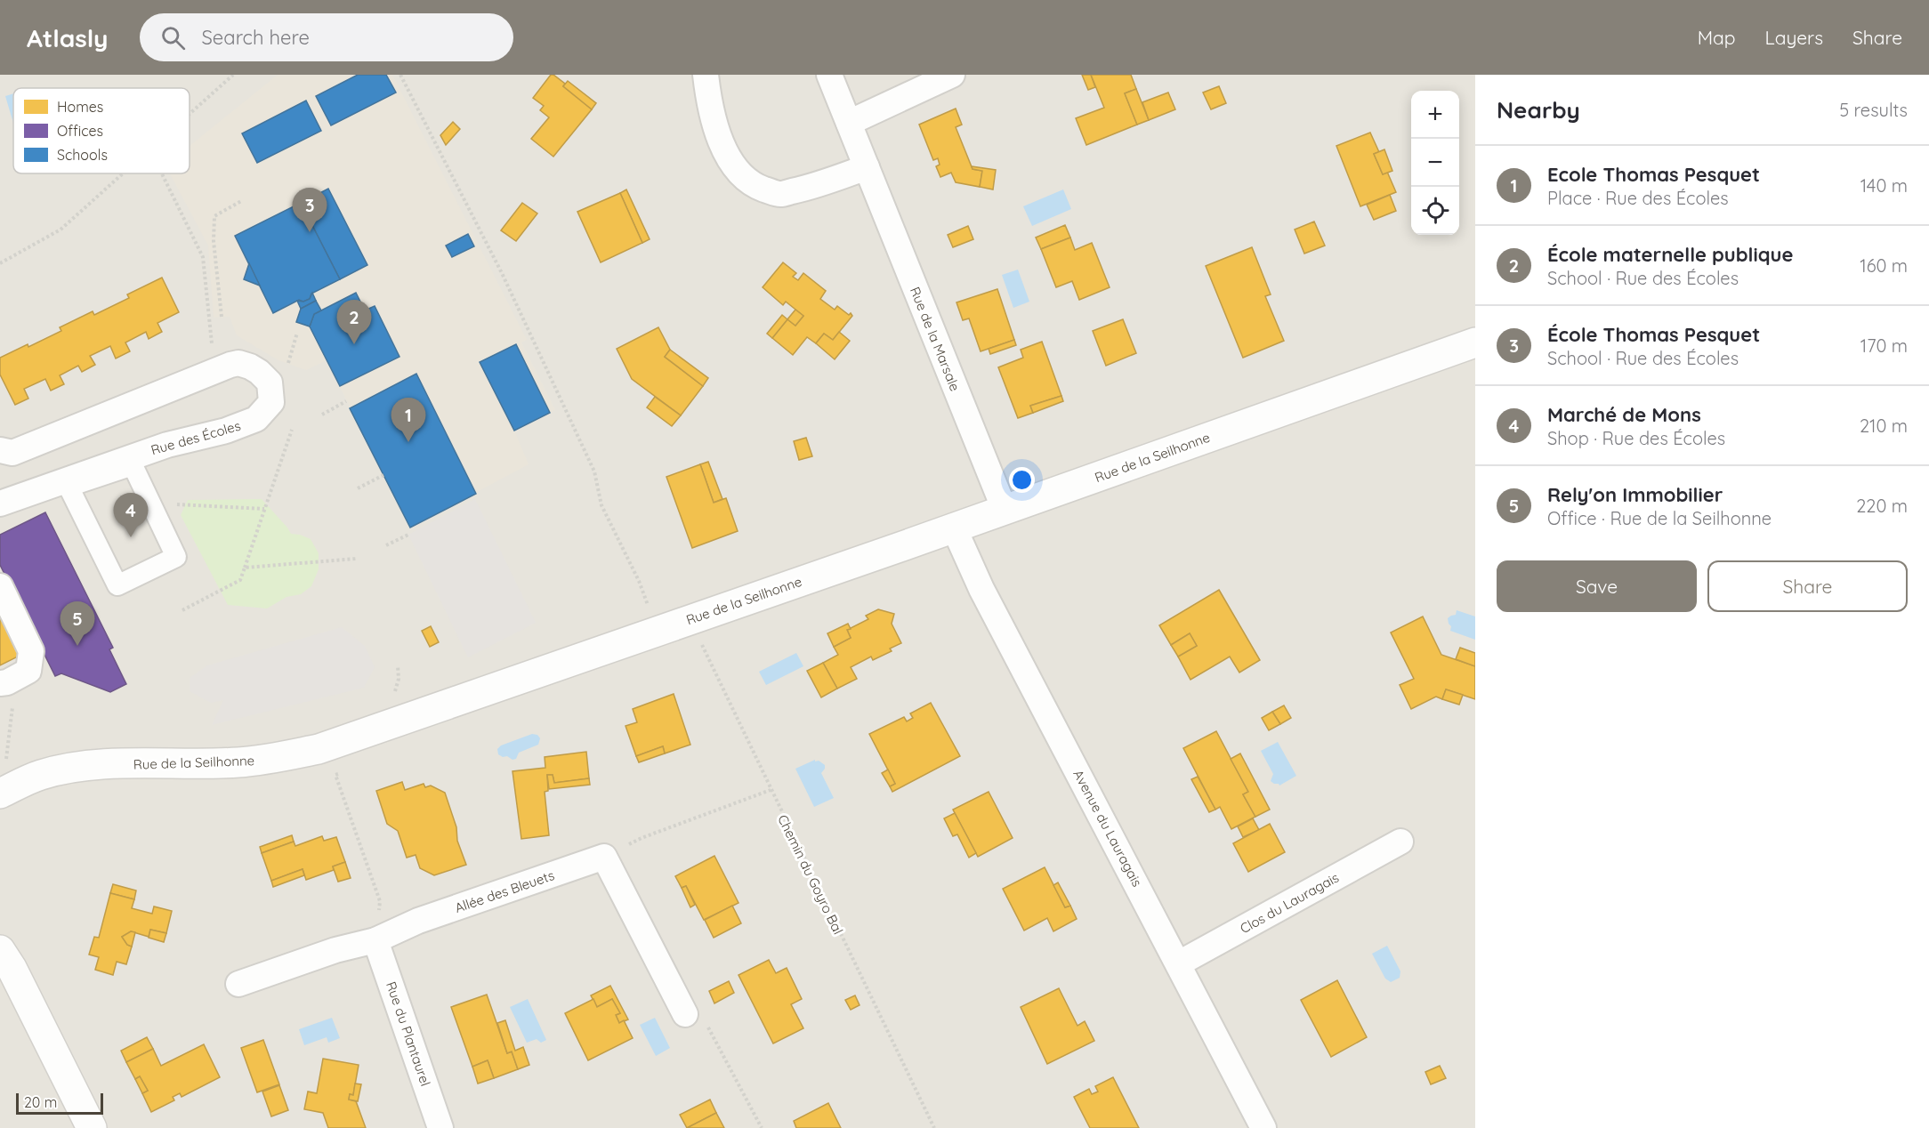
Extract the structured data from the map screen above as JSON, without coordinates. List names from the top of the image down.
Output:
{
  "streets": {
    "street": [
      "Rue de la Marsale",
      "Rue des Écoles",
      "Rue de la Seilhonne",
      "Avenue du Lauragais",
      "Allée des Bleuets",
      "Clos du Lauragais",
      "Rue du Plantaurel"
    ],
    "path": ["Chemin du Goyro Bal"]
  },
  "crossings": [
    ["Rue de la Marsale", "Rue de la Seilhonne"],
    ["Rue de la Seilhonne", "Avenue du Lauragais"],
    ["Rue de la Seilhonne", "Chemin du Goyro Bal"],
    ["Avenue du Lauragais", "Clos du Lauragais"],
    ["Allée des Bleuets", "Rue du Plantaurel"]
  ],
  "legend": ["Homes", "Offices", "Schools"],
  "scale_bar": "20 m",
  "page": {
    "header": "Atlasly",
    "search": "Search here",
    "nav": ["Map", "Layers", "Share"],
    "heading": ["Nearby", "5 results"],
    "map_buttons": ["+", "−"],
    "list": [
      {
        "mark": "1",
        "name": "Ecole Thomas Pesquet",
        "note": "Place · Rue des Écoles",
        "value": "140 m"
      },
      {
        "mark": "2",
        "name": "École maternelle publique",
        "note": "School · Rue des Écoles",
        "value": "160 m"
      },
      {
        "mark": "3",
        "name": "École Thomas Pesquet",
        "note": "School · Rue des Écoles",
        "value": "170 m"
      },
      {
        "mark": "4",
        "name": "Marché de Mons",
        "note": "Shop · Rue des Écoles",
        "value": "210 m"
      },
      {
        "mark": "5",
        "name": "Rely'on Immobilier",
        "note": "Office · Rue de la Seilhonne",
        "value": "220 m"
      }
    ],
    "pins": [
      "3",
      "2",
      "1",
      "4",
      "5"
    ],
    "buttons": ["Save", "Share"],
    "scale": "20 m"
  }
}
